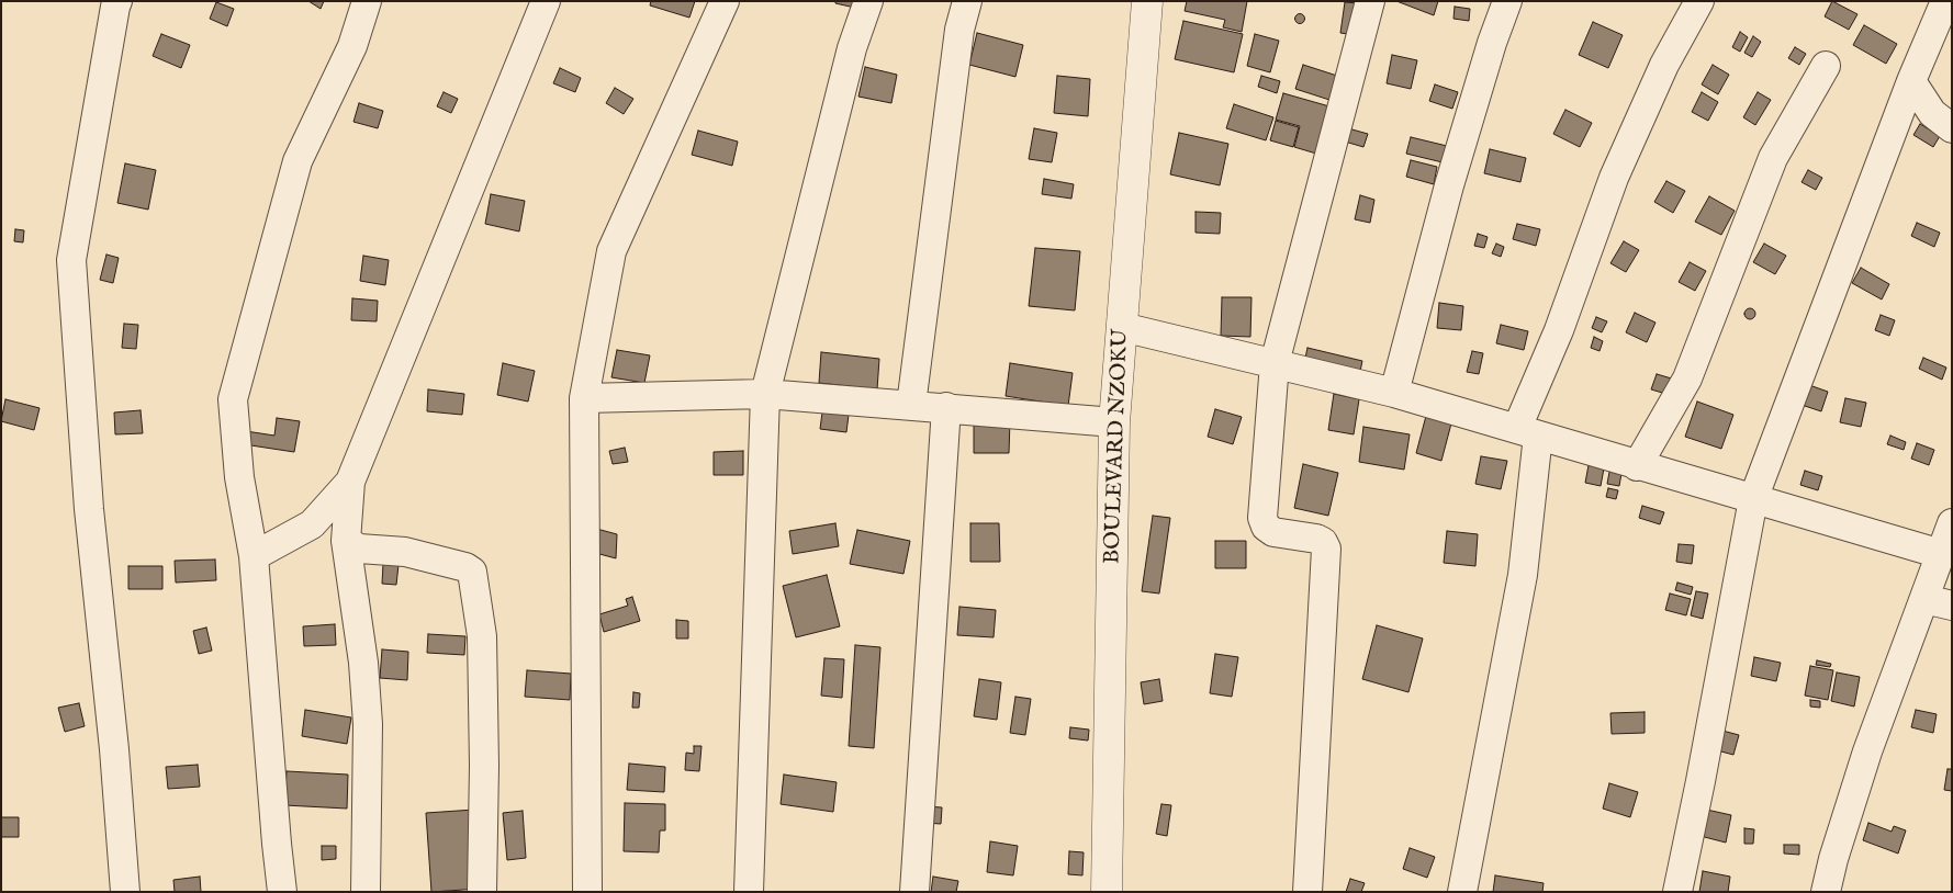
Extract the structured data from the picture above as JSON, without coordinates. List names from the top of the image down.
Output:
{
  "streets": {
    "street": ["BOULEVARD NZOKU"]
  }
}
